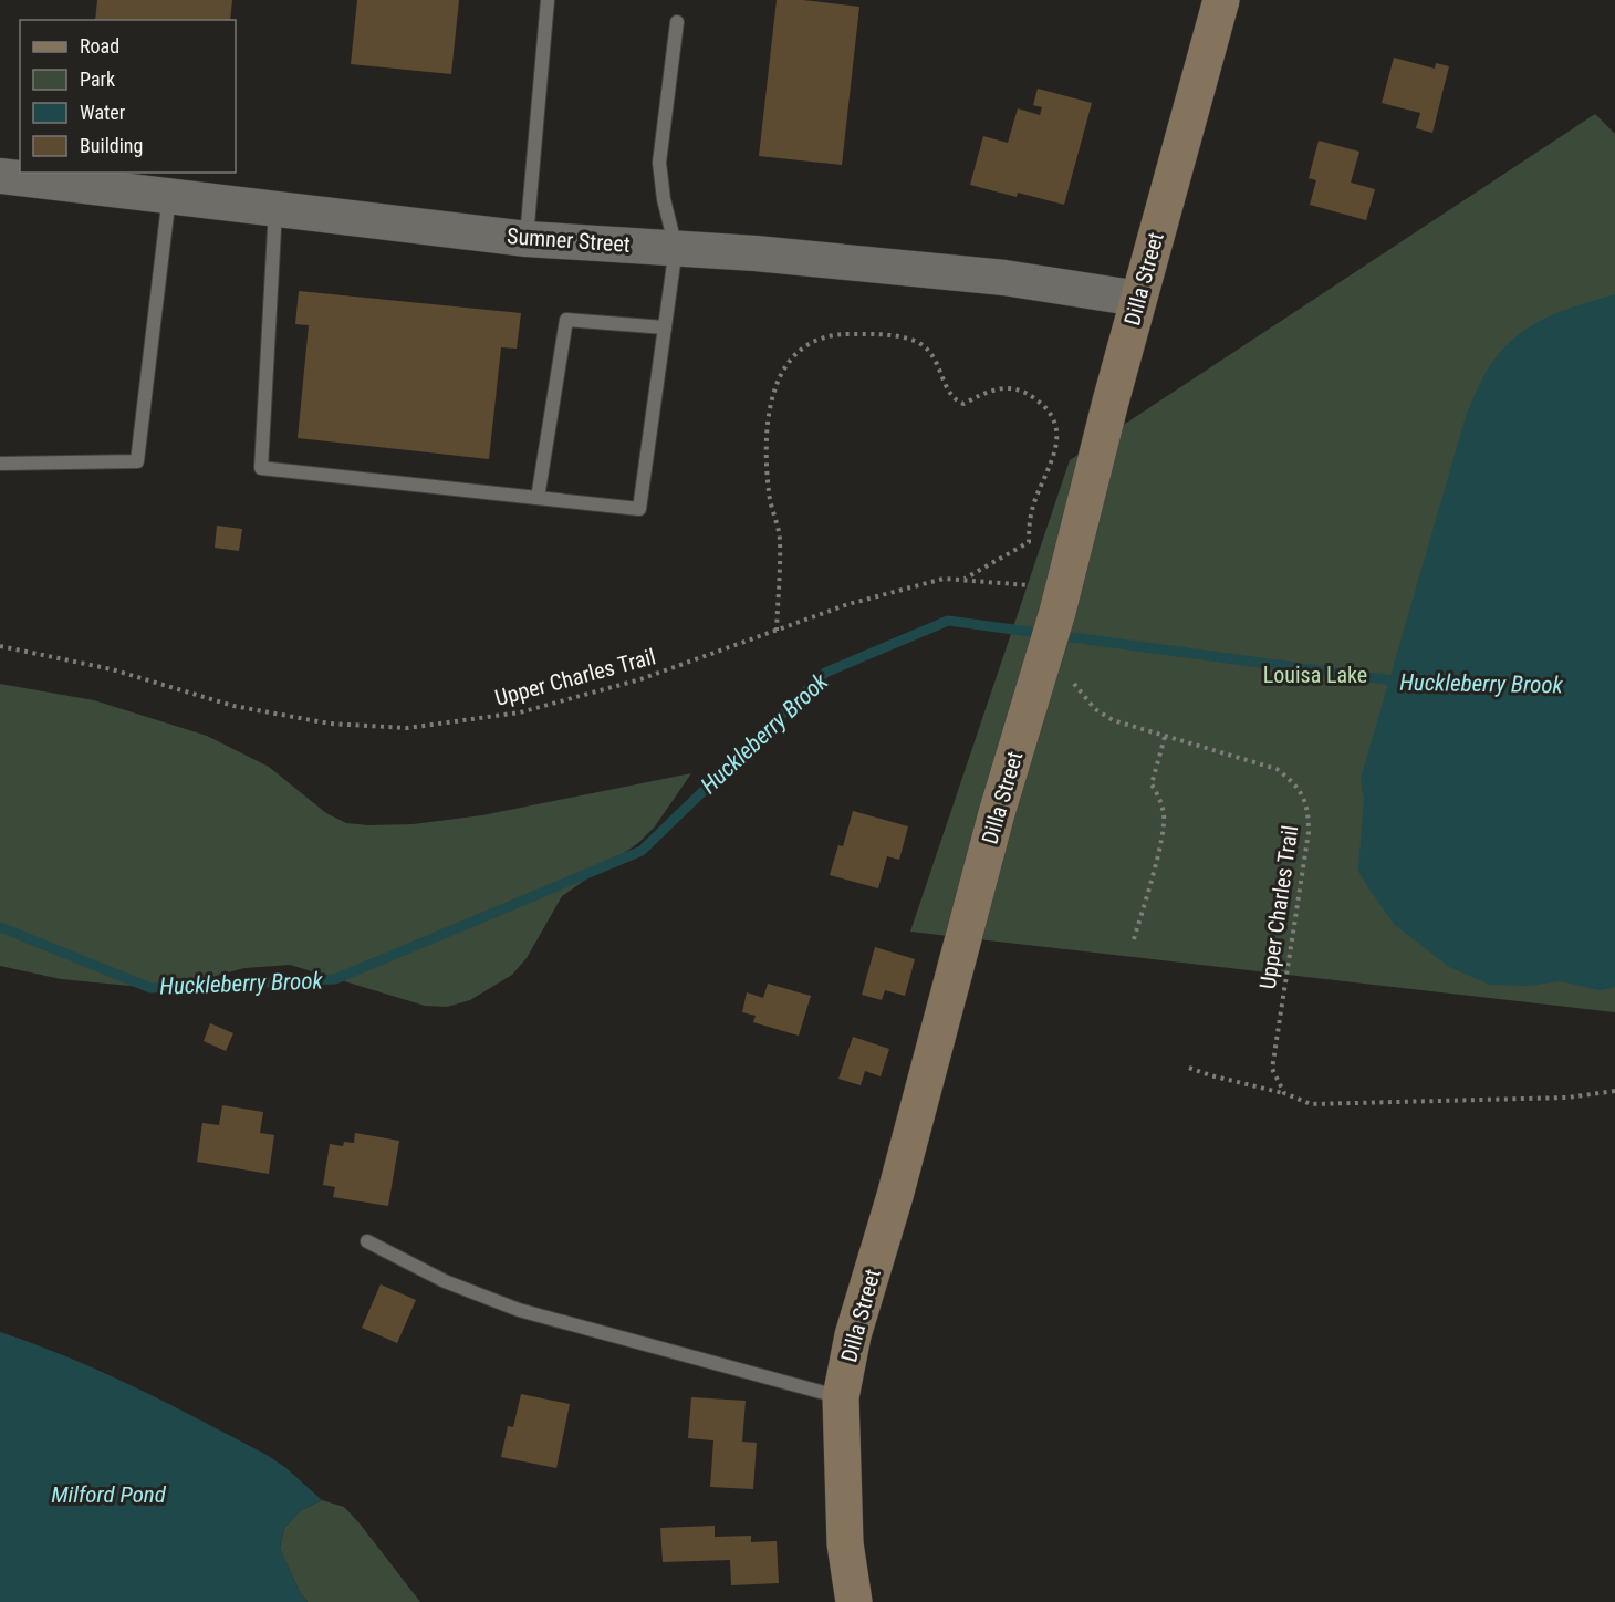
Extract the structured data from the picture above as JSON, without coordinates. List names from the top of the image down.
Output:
{
  "streets": {
    "main road": ["Dilla Street"],
    "street": ["Sumner Street"],
    "path": ["Upper Charles Trail"]
  },
  "crossings": [
    ["Sumner Street", "Dilla Street"],
    ["Dilla Street", "Upper Charles Trail"]
  ],
  "water": ["Huckleberry Brook", "Milford Pond"],
  "parks": ["Louisa Lake"],
  "legend": [
    "Road",
    "Park",
    "Water",
    "Building"
  ]
}
